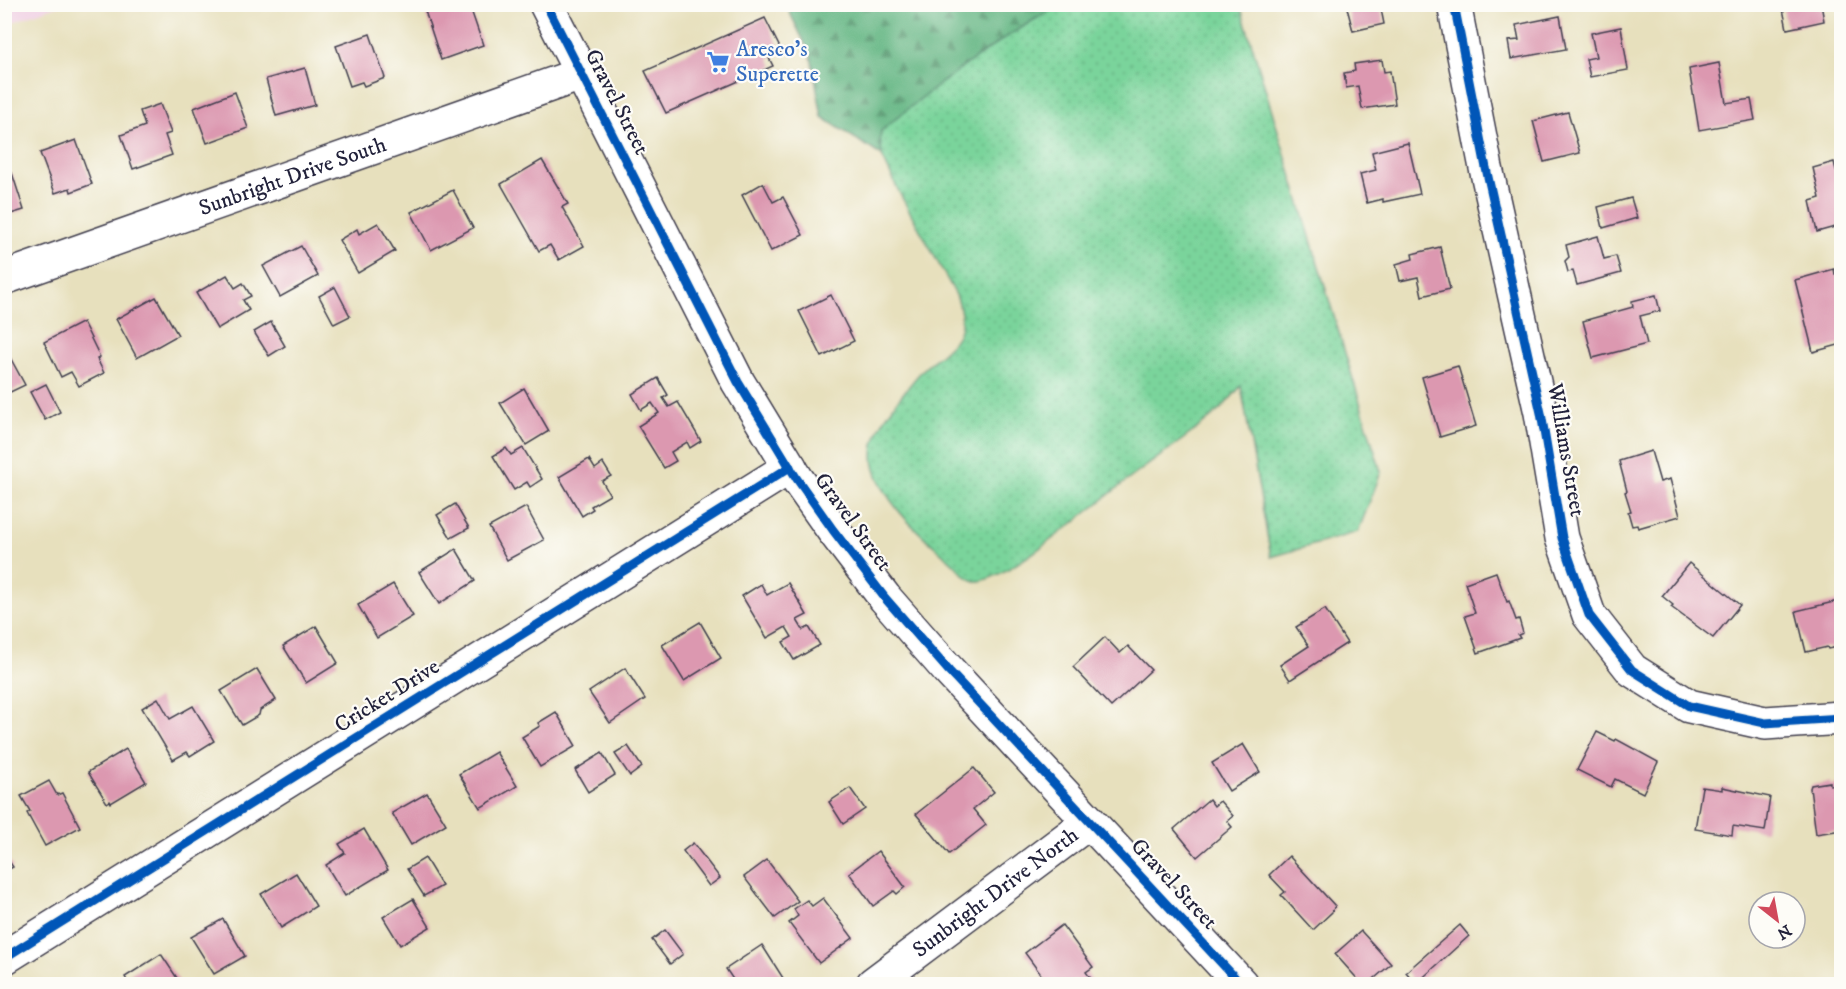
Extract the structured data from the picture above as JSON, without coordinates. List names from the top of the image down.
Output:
{
  "streets": {
    "street": [
      "Gravel Street",
      "Sunbright Drive South",
      "Williams Street",
      "Cricket Drive",
      "Sunbright Drive North"
    ]
  },
  "crossings": [
    ["Gravel Street", "Sunbright Drive South"],
    ["Gravel Street", "Cricket Drive"],
    ["Gravel Street", "Sunbright Drive North"]
  ],
  "places": {
    "supermarket": ["Aresco's Superette"]
  },
  "north": "bottom right"
}
